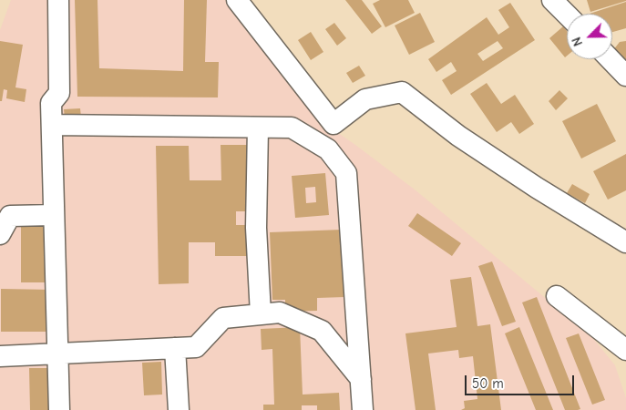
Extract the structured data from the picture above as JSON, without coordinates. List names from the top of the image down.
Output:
{
  "scale_bar": "50 m",
  "north": "bottom left"
}
